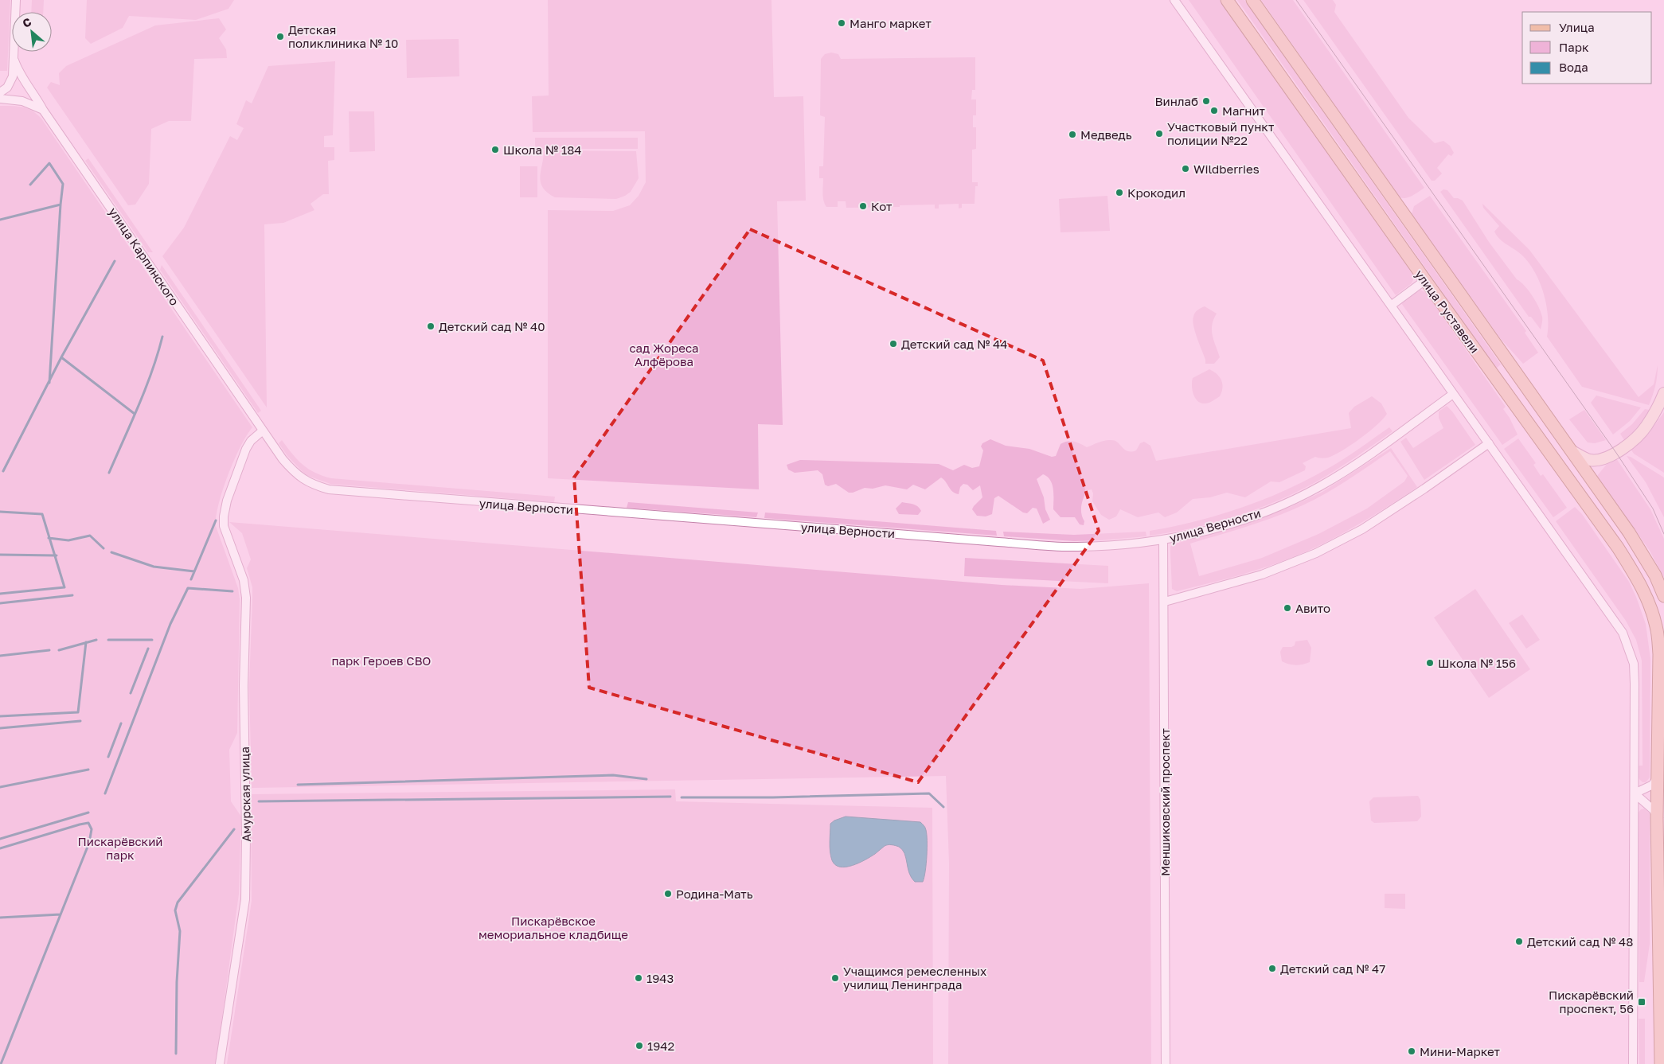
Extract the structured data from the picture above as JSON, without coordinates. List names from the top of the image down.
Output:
{
  "streets": {
    "main road": ["улица Руставели"],
    "street": [
      "улица Карпинского",
      "улица Верности",
      "Амурская улица",
      "Меншиковский проспект"
    ]
  },
  "crossings": [
    ["улица Карпинского", "улица Верности"],
    ["улица Верности", "Амурская улица"],
    ["улица Верности", "Меншиковский проспект"]
  ],
  "parks": [
    "сад Жореса Алфёрова",
    "парк Героев СВО",
    "Пискарёвский парк",
    "Пискарёвское мемориальное кладбище"
  ],
  "places": {
    "other": [
      "Манго маркет",
      "Детская поликлиника № 10",
      "Винлаб",
      "Магнит",
      "Участковый пункт полиции №22",
      "Медведь",
      "Школа № 184",
      "Wildberries",
      "Крокодил",
      "Кот",
      "Детский сад № 40",
      "Детский сад № 44",
      "Авито",
      "Школа № 156",
      "Родина-Мать",
      "Детский сад № 48",
      "Детский сад № 47",
      "1943",
      "Учащимся ремесленных училищ Ленинграда",
      "1942",
      "Мини-Маркет"
    ],
    "transit": ["Пискарёвский проспект, 56"]
  },
  "legend": ["Улица", "Парк", "Вода"],
  "north": "top left"
}
